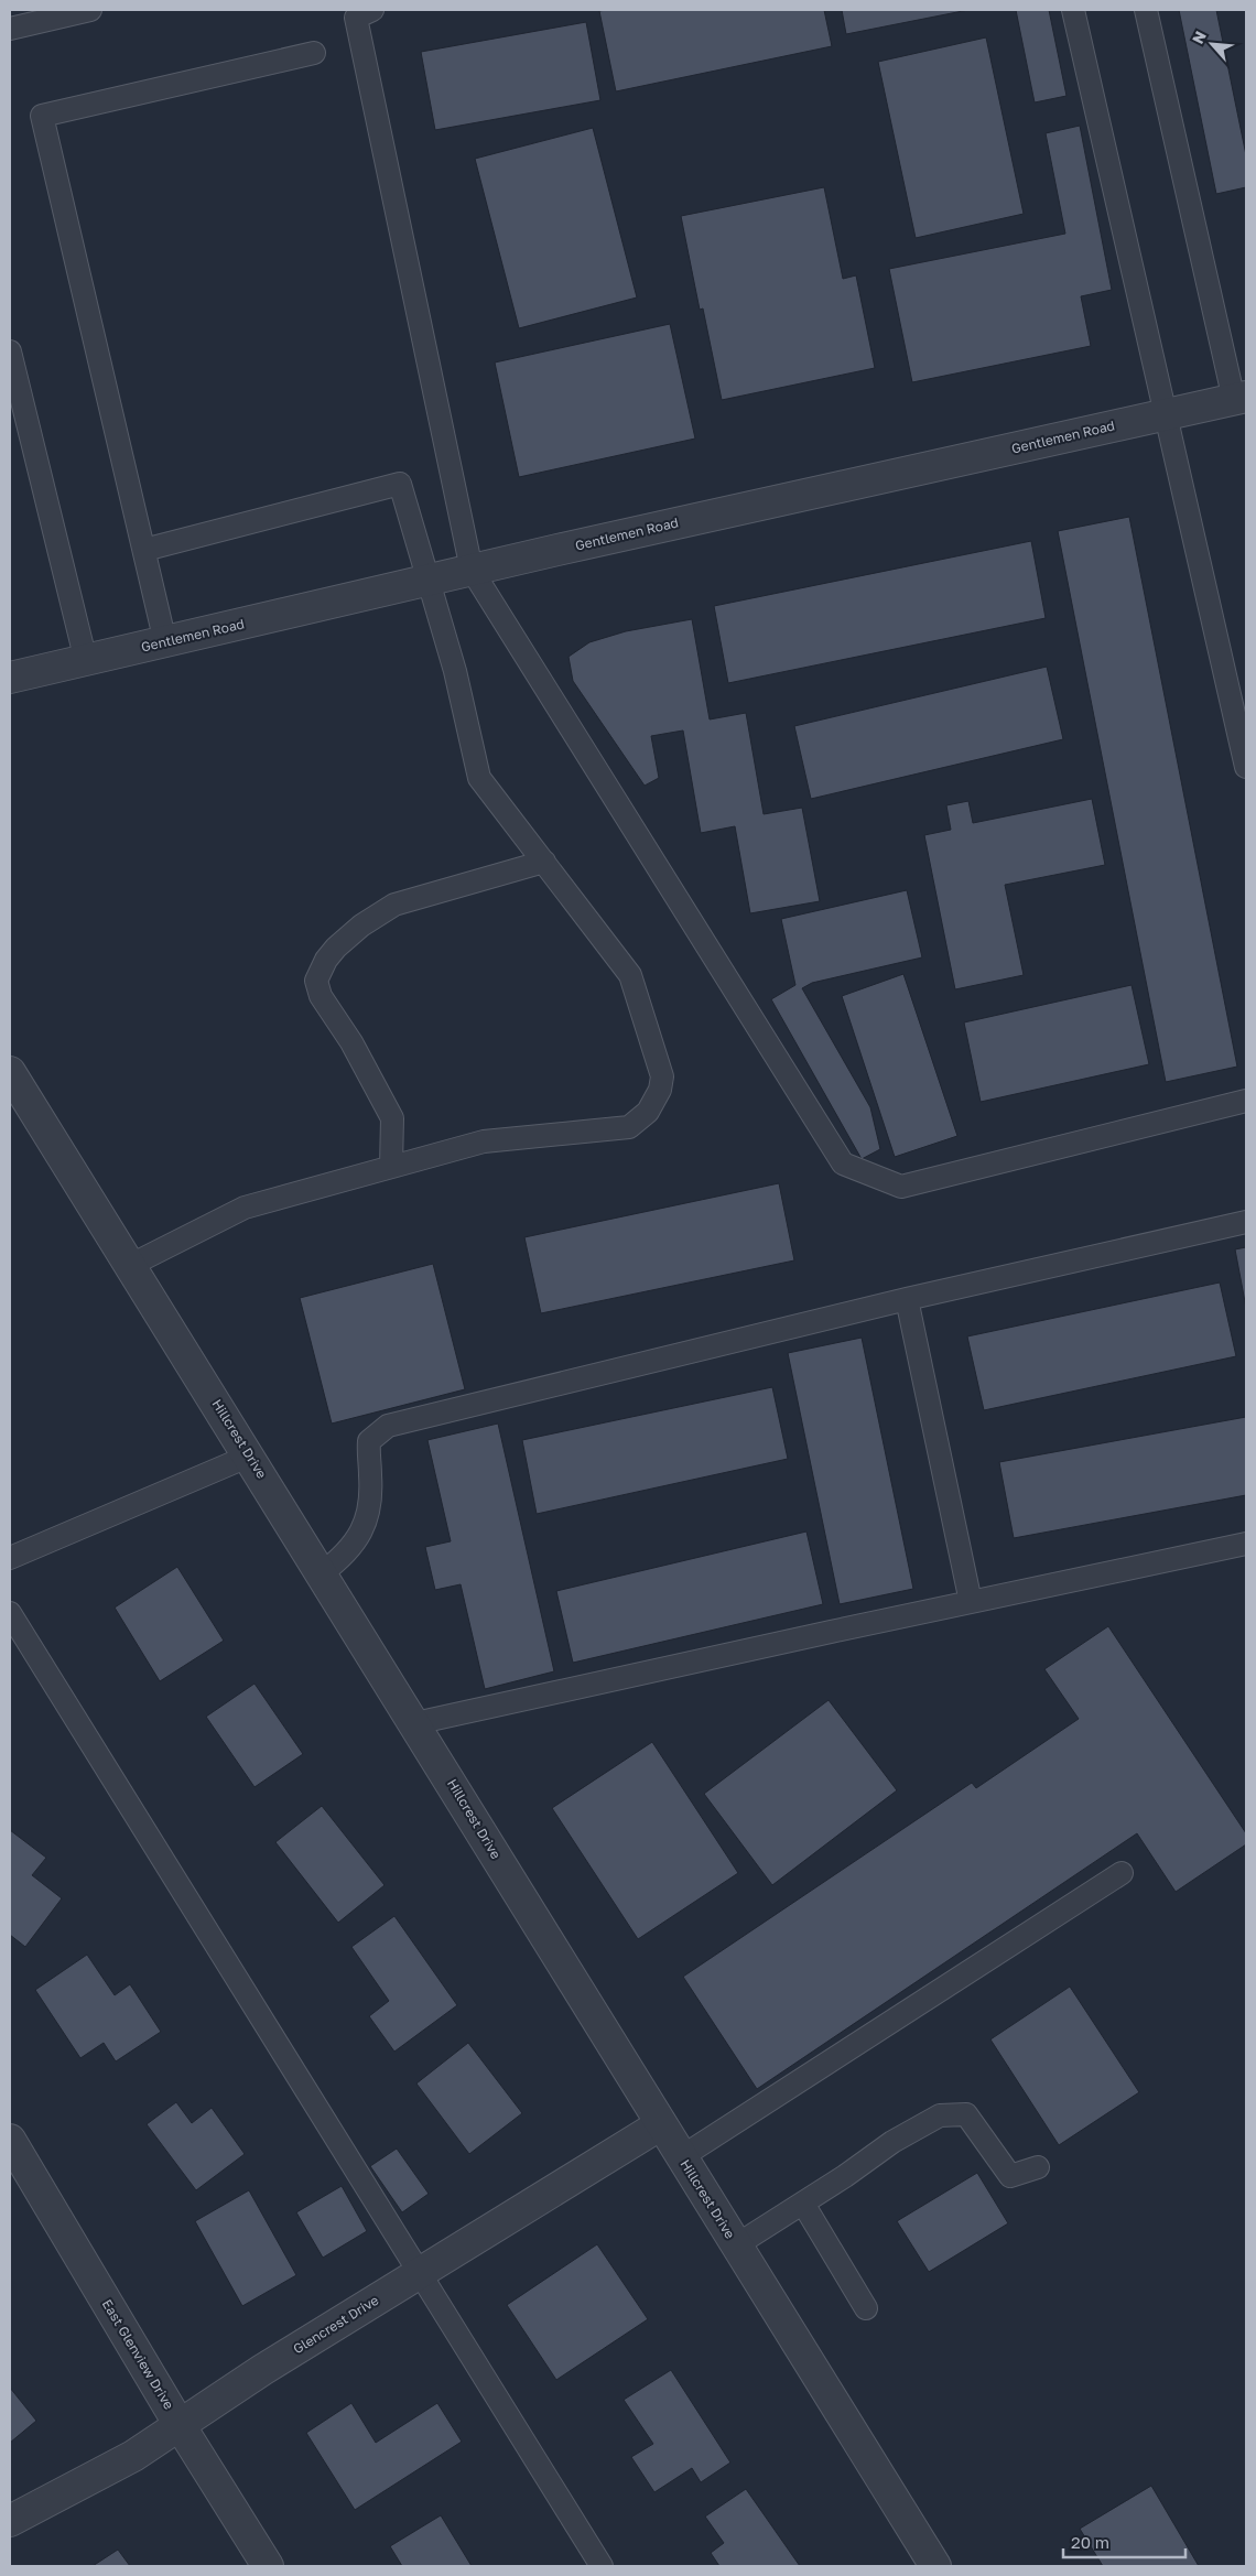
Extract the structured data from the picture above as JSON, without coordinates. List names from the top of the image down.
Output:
{
  "streets": {
    "street": [
      "Gentlemen Road",
      "Hillcrest Drive",
      "Glencrest Drive",
      "East Glenview Drive"
    ]
  },
  "crossings": [
    ["Hillcrest Drive", "Glencrest Drive"],
    ["Glencrest Drive", "East Glenview Drive"]
  ],
  "scale_bar": "20 m",
  "north": "top left"
}
